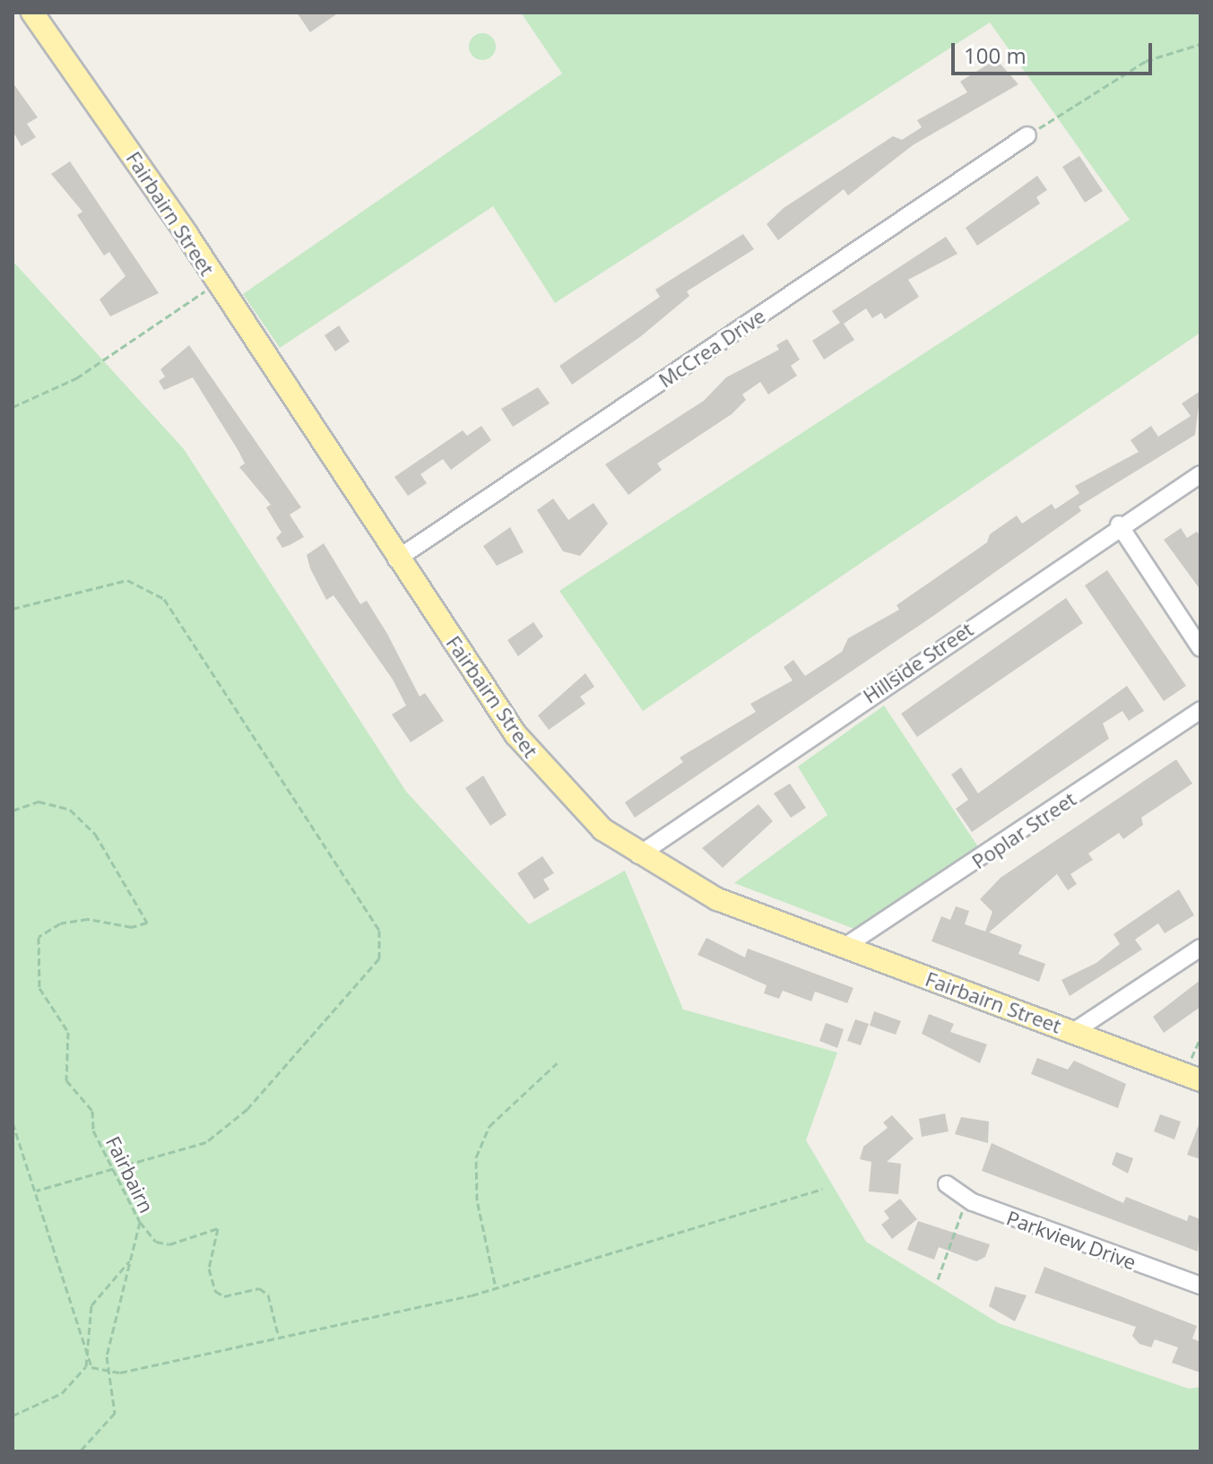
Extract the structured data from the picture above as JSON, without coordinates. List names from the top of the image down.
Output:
{
  "streets": {
    "main road": ["Fairbairn Street"],
    "street": [
      "McCrea Drive",
      "Hillside Street",
      "Poplar Street",
      "Parkview Drive"
    ],
    "path": ["Fairbairn"]
  },
  "crossings": [
    ["Fairbairn Street", "McCrea Drive"],
    ["Fairbairn Street", "Hillside Street"],
    ["Fairbairn Street", "Poplar Street"]
  ],
  "scale_bar": "100 m"
}
